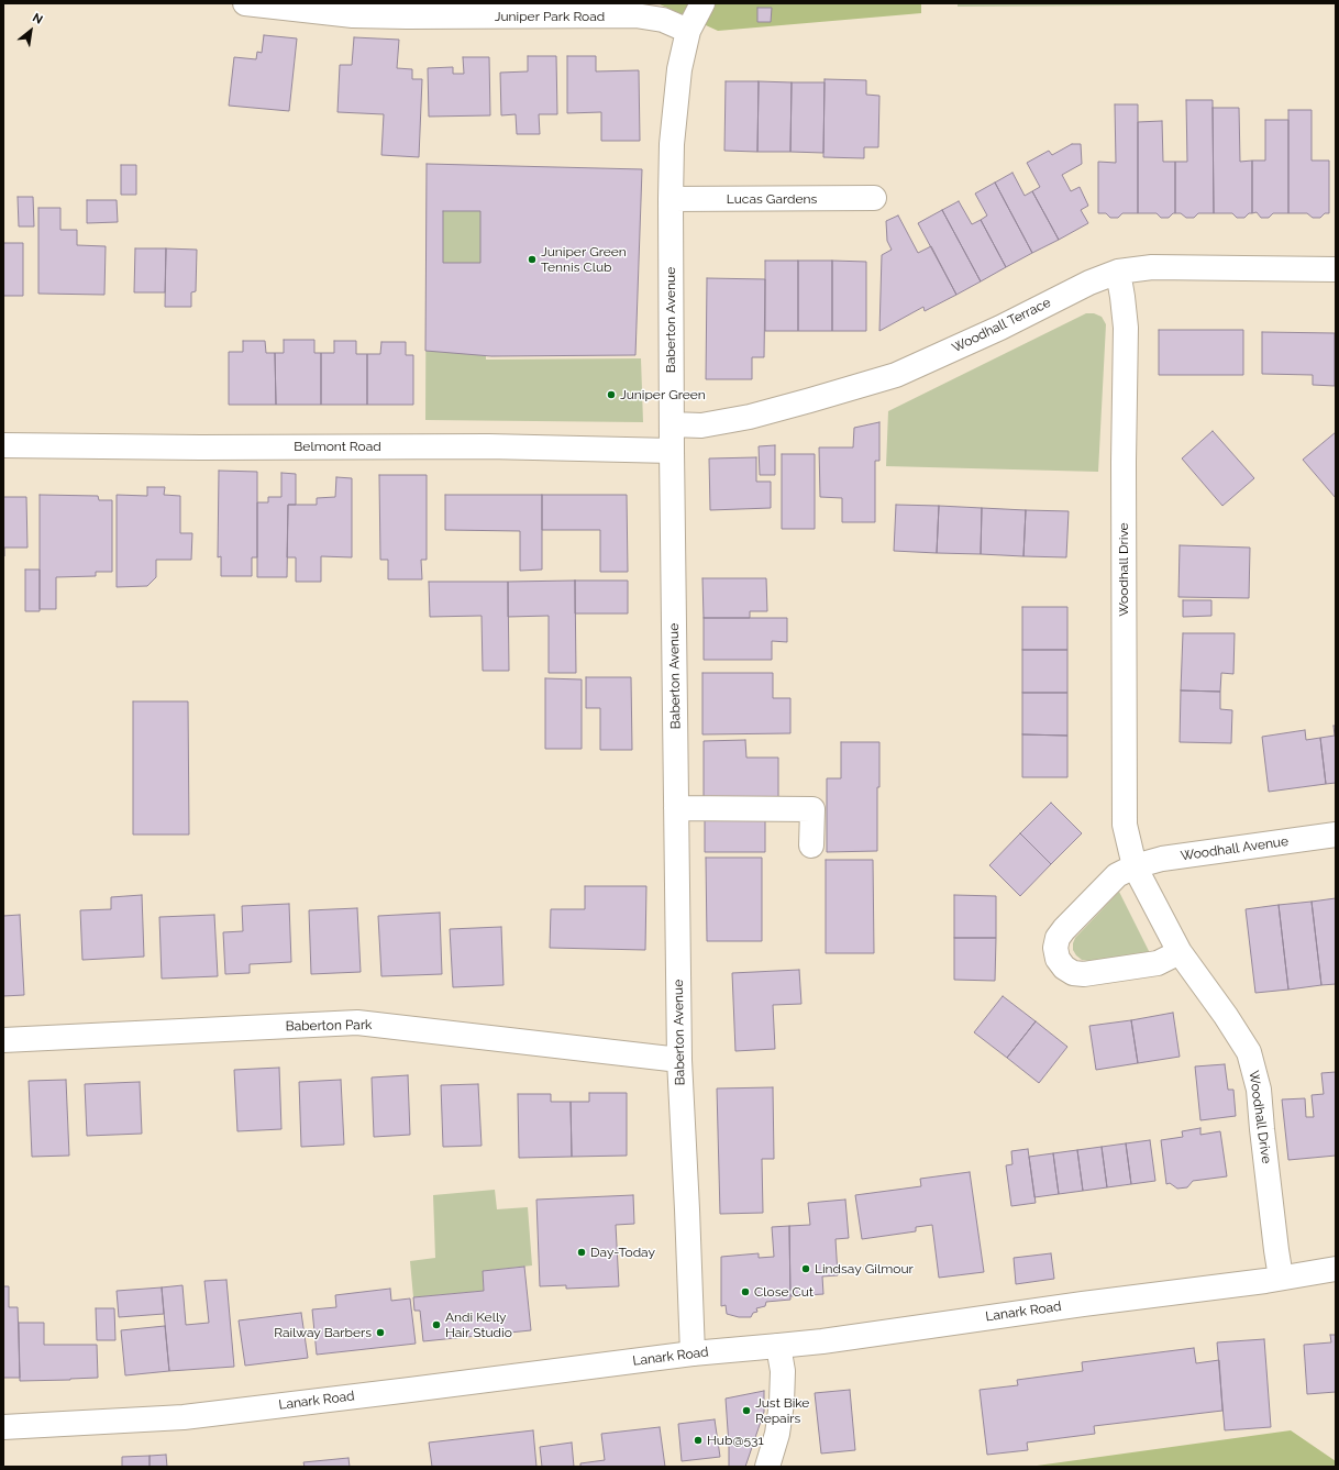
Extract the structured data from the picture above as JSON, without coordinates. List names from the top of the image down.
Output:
{
  "streets": {
    "street": [
      "Juniper Park Road",
      "Lucas Gardens",
      "Baberton Avenue",
      "Woodhall Terrace",
      "Belmont Road",
      "Woodhall Drive",
      "Woodhall Avenue",
      "Baberton Park",
      "Lanark Road"
    ]
  },
  "crossings": [
    ["Juniper Park Road", "Baberton Avenue"],
    ["Lucas Gardens", "Baberton Avenue"],
    ["Baberton Avenue", "Woodhall Terrace"],
    ["Baberton Avenue", "Belmont Road"],
    ["Baberton Avenue", "Baberton Park"],
    ["Baberton Avenue", "Lanark Road"],
    ["Woodhall Terrace", "Woodhall Drive"],
    ["Woodhall Drive", "Woodhall Avenue"],
    ["Woodhall Drive", "Lanark Road"]
  ],
  "places": [
    "Juniper Green Tennis Club",
    "Juniper Green",
    "Day-Today",
    "Lindsay Gilmour",
    "Close Cut",
    "Andi Kelly Hair Studio",
    "Railway Barbers",
    "Just Bike Repairs",
    "Hub@531"
  ],
  "north": "top right"
}
